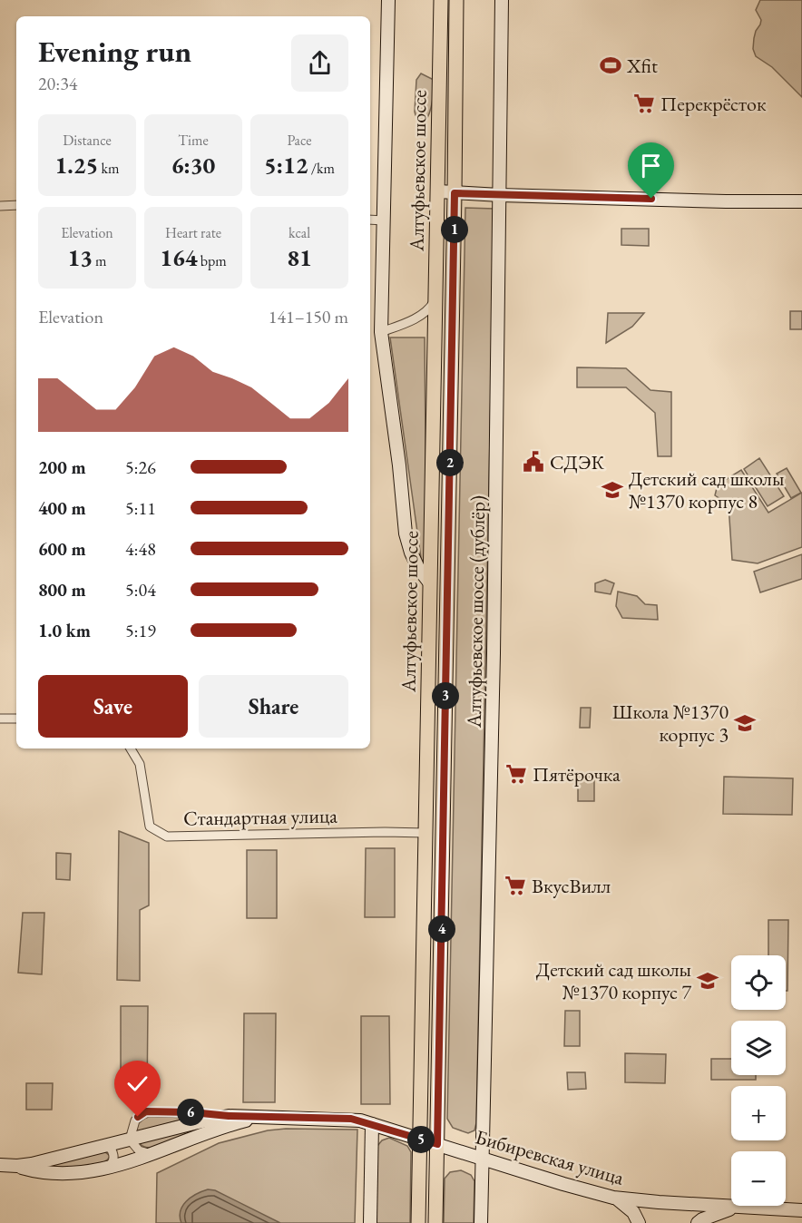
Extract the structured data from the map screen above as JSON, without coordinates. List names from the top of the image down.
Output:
{
  "streets": {
    "main road": ["Алтуфьевское шоссе", "Алтуфьевское шоссе (дублёр)", "Бибиревская улица"],
    "street": ["Стандартная улица"]
  },
  "crossings": [
    ["Алтуфьевское шоссе", "Стандартная улица"],
    ["Алтуфьевское шоссе", "Бибиревская улица"],
    ["Алтуфьевское шоссе (дублёр)", "Бибиревская улица"]
  ],
  "places": {
    "sports": ["Xfit"],
    "supermarket": ["Перекрёсток", "Пятёрочка", "ВкусВилл"],
    "public building": ["СДЭК"],
    "school or university": ["Детский сад школы №1370 корпус 8", "Школа №1370 корпус 3", "Детский сад школы №1370 корпус 7"]
  },
  "page": {
    "heading": ["Evening run", "20:34"],
    "stats": [
      ["Distance", "1.25 km"],
      ["Time", "6:30"],
      ["Pace", "5:12 /km"],
      ["Elevation", "13 m"],
      ["Heart rate", "164 bpm"],
      ["kcal", "81"]
    ],
    "pins": [
      "1",
      "2",
      "3",
      "4",
      "6",
      "5"
    ],
    "chart": ["Elevation", "141–150 m"],
    "list": [
      {
        "name": "200 m",
        "note": "5:26"
      },
      {
        "name": "400 m",
        "note": "5:11"
      },
      {
        "name": "600 m",
        "note": "4:48"
      },
      {
        "name": "800 m",
        "note": "5:04"
      },
      {
        "name": "1.0 km",
        "note": "5:19"
      }
    ],
    "buttons": ["Save", "Share"],
    "map_buttons": ["+", "−"]
  }
}
